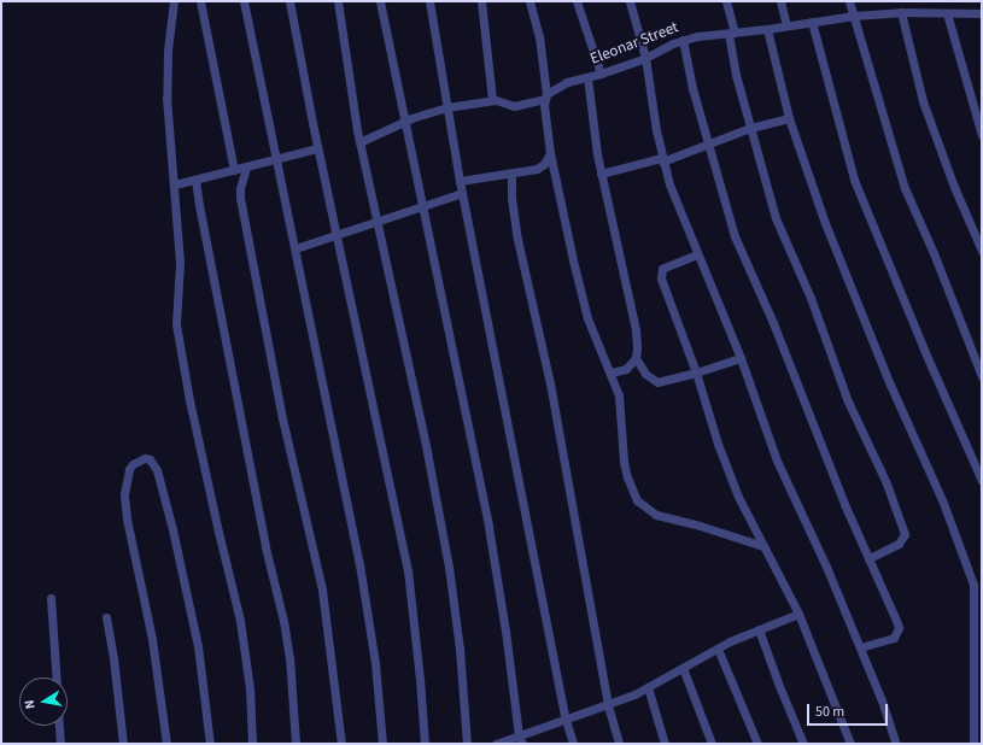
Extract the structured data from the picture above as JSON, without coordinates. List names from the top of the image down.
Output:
{
  "streets": {
    "street": ["Eleonar Street"]
  },
  "scale_bar": "50 m",
  "north": "left"
}
